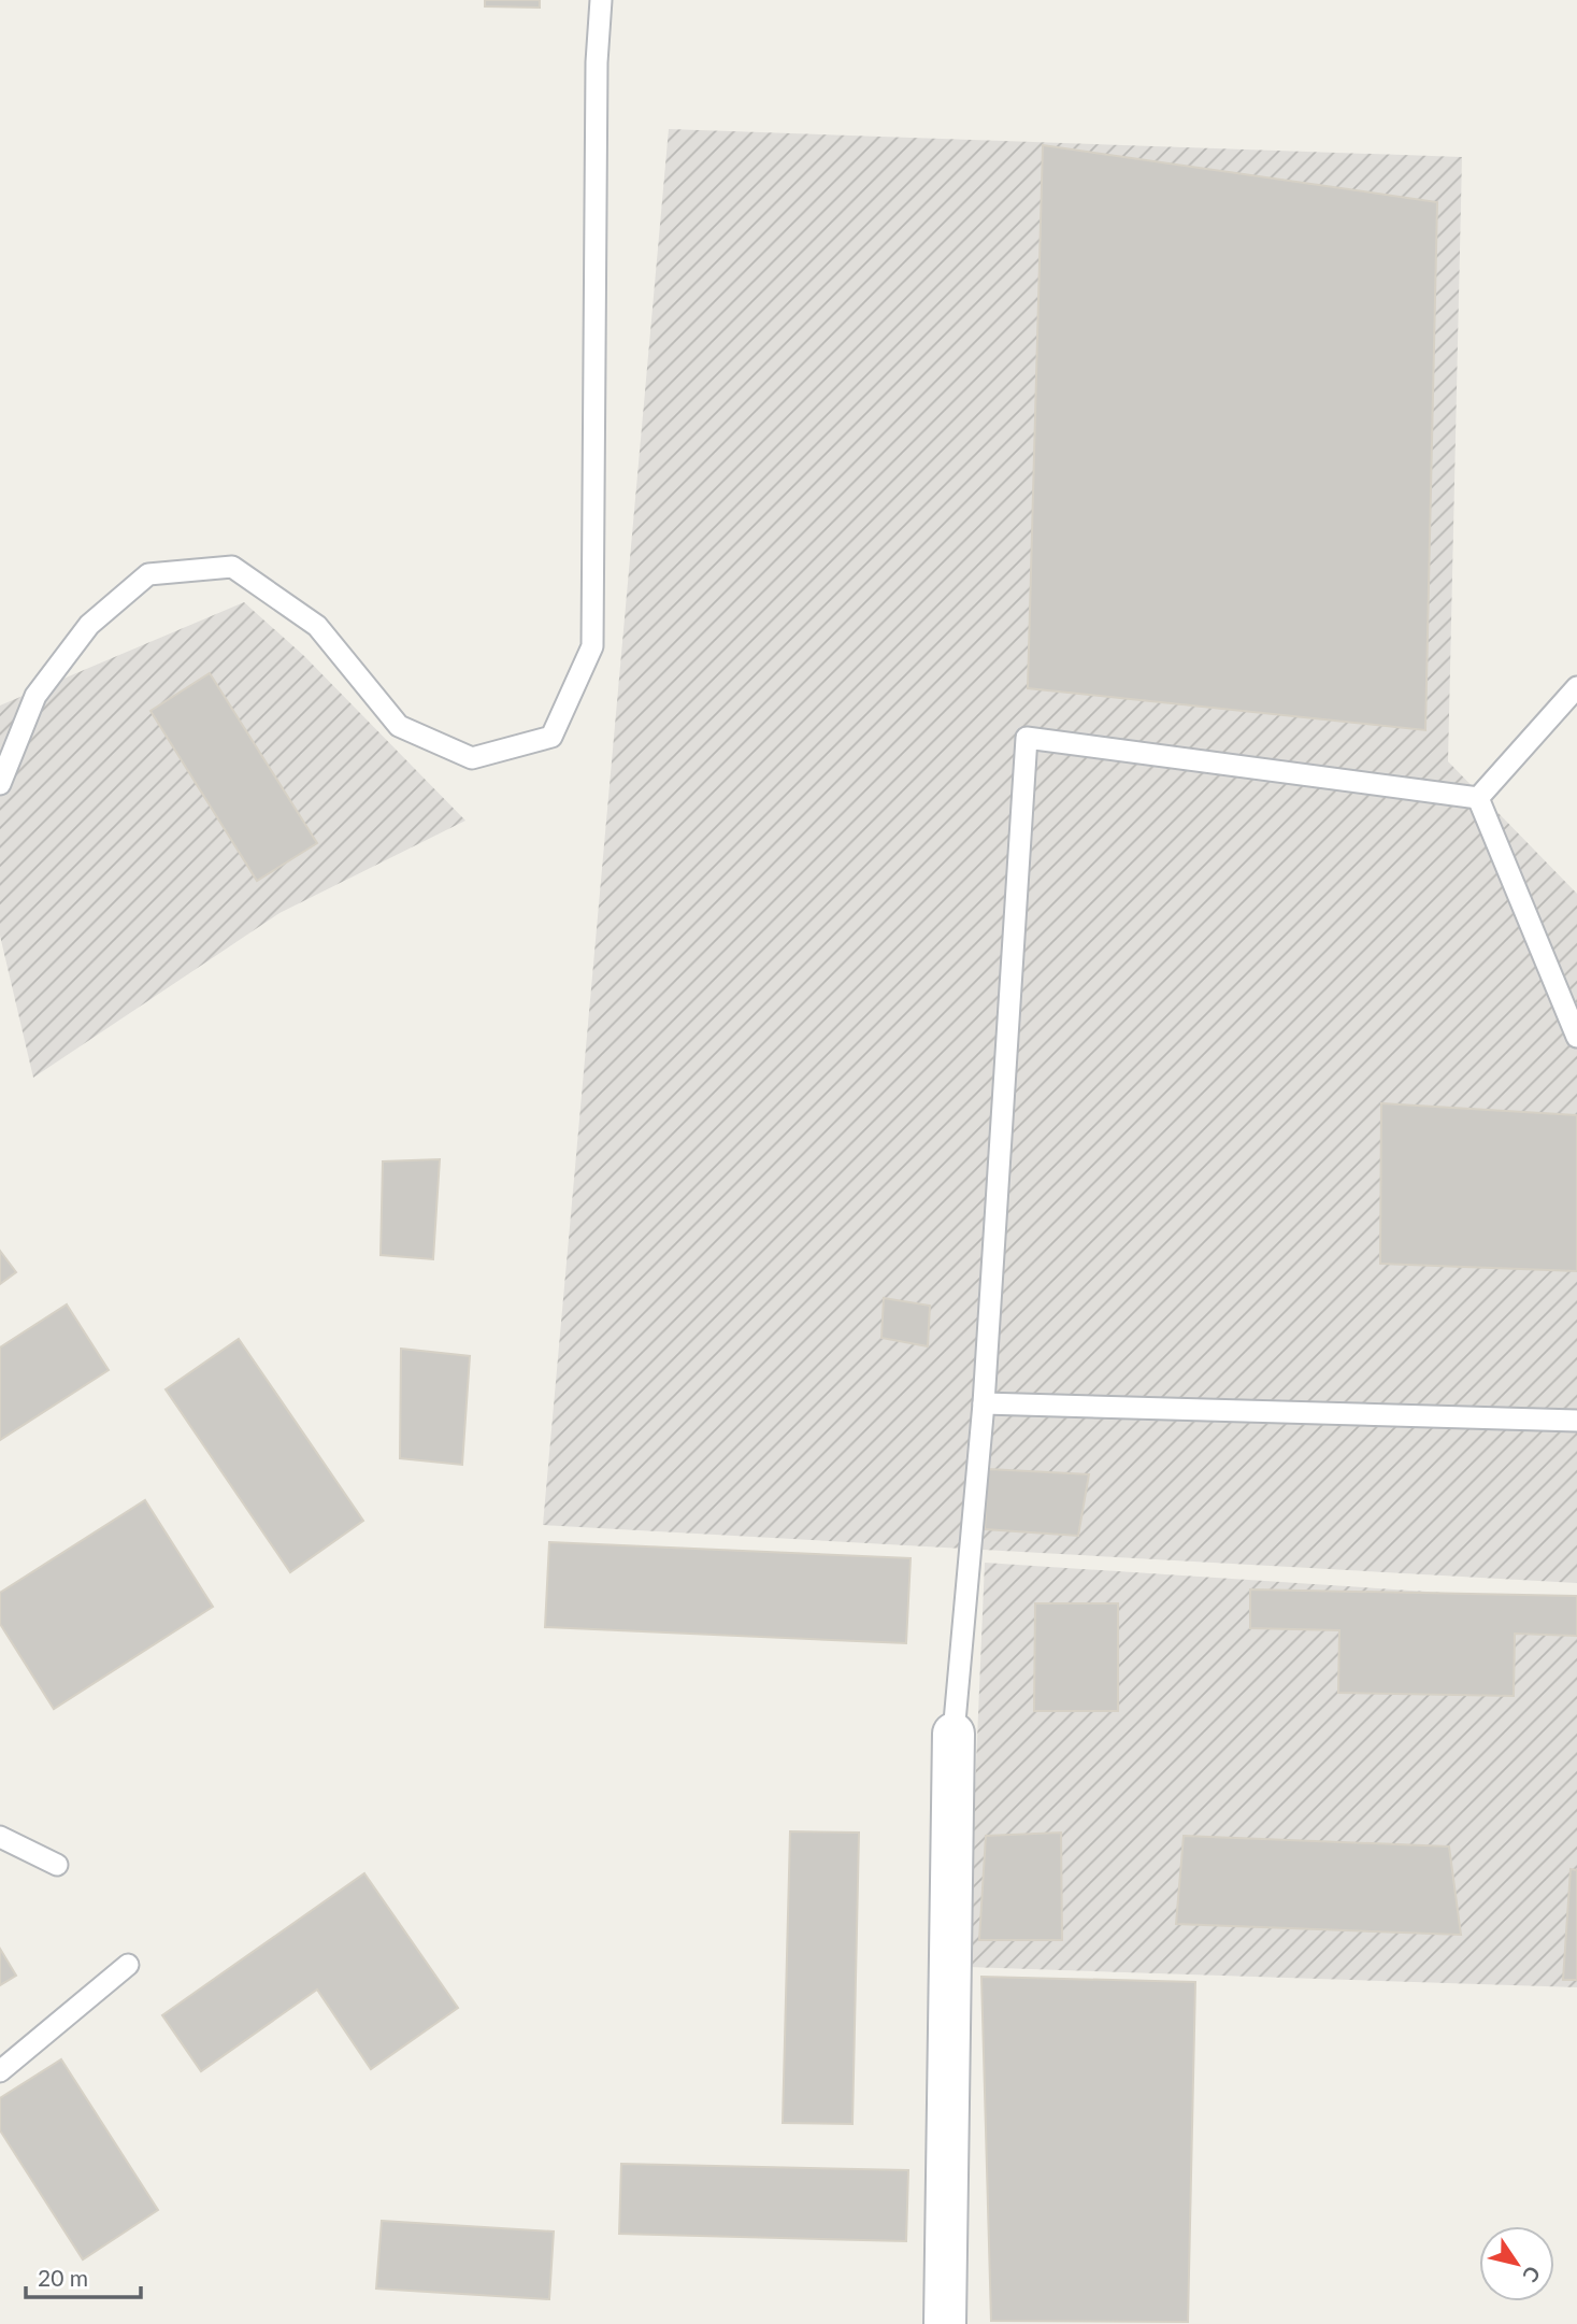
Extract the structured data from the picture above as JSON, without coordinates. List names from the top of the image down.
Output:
{
  "scale_bar": "20 m",
  "north": "bottom right"
}
